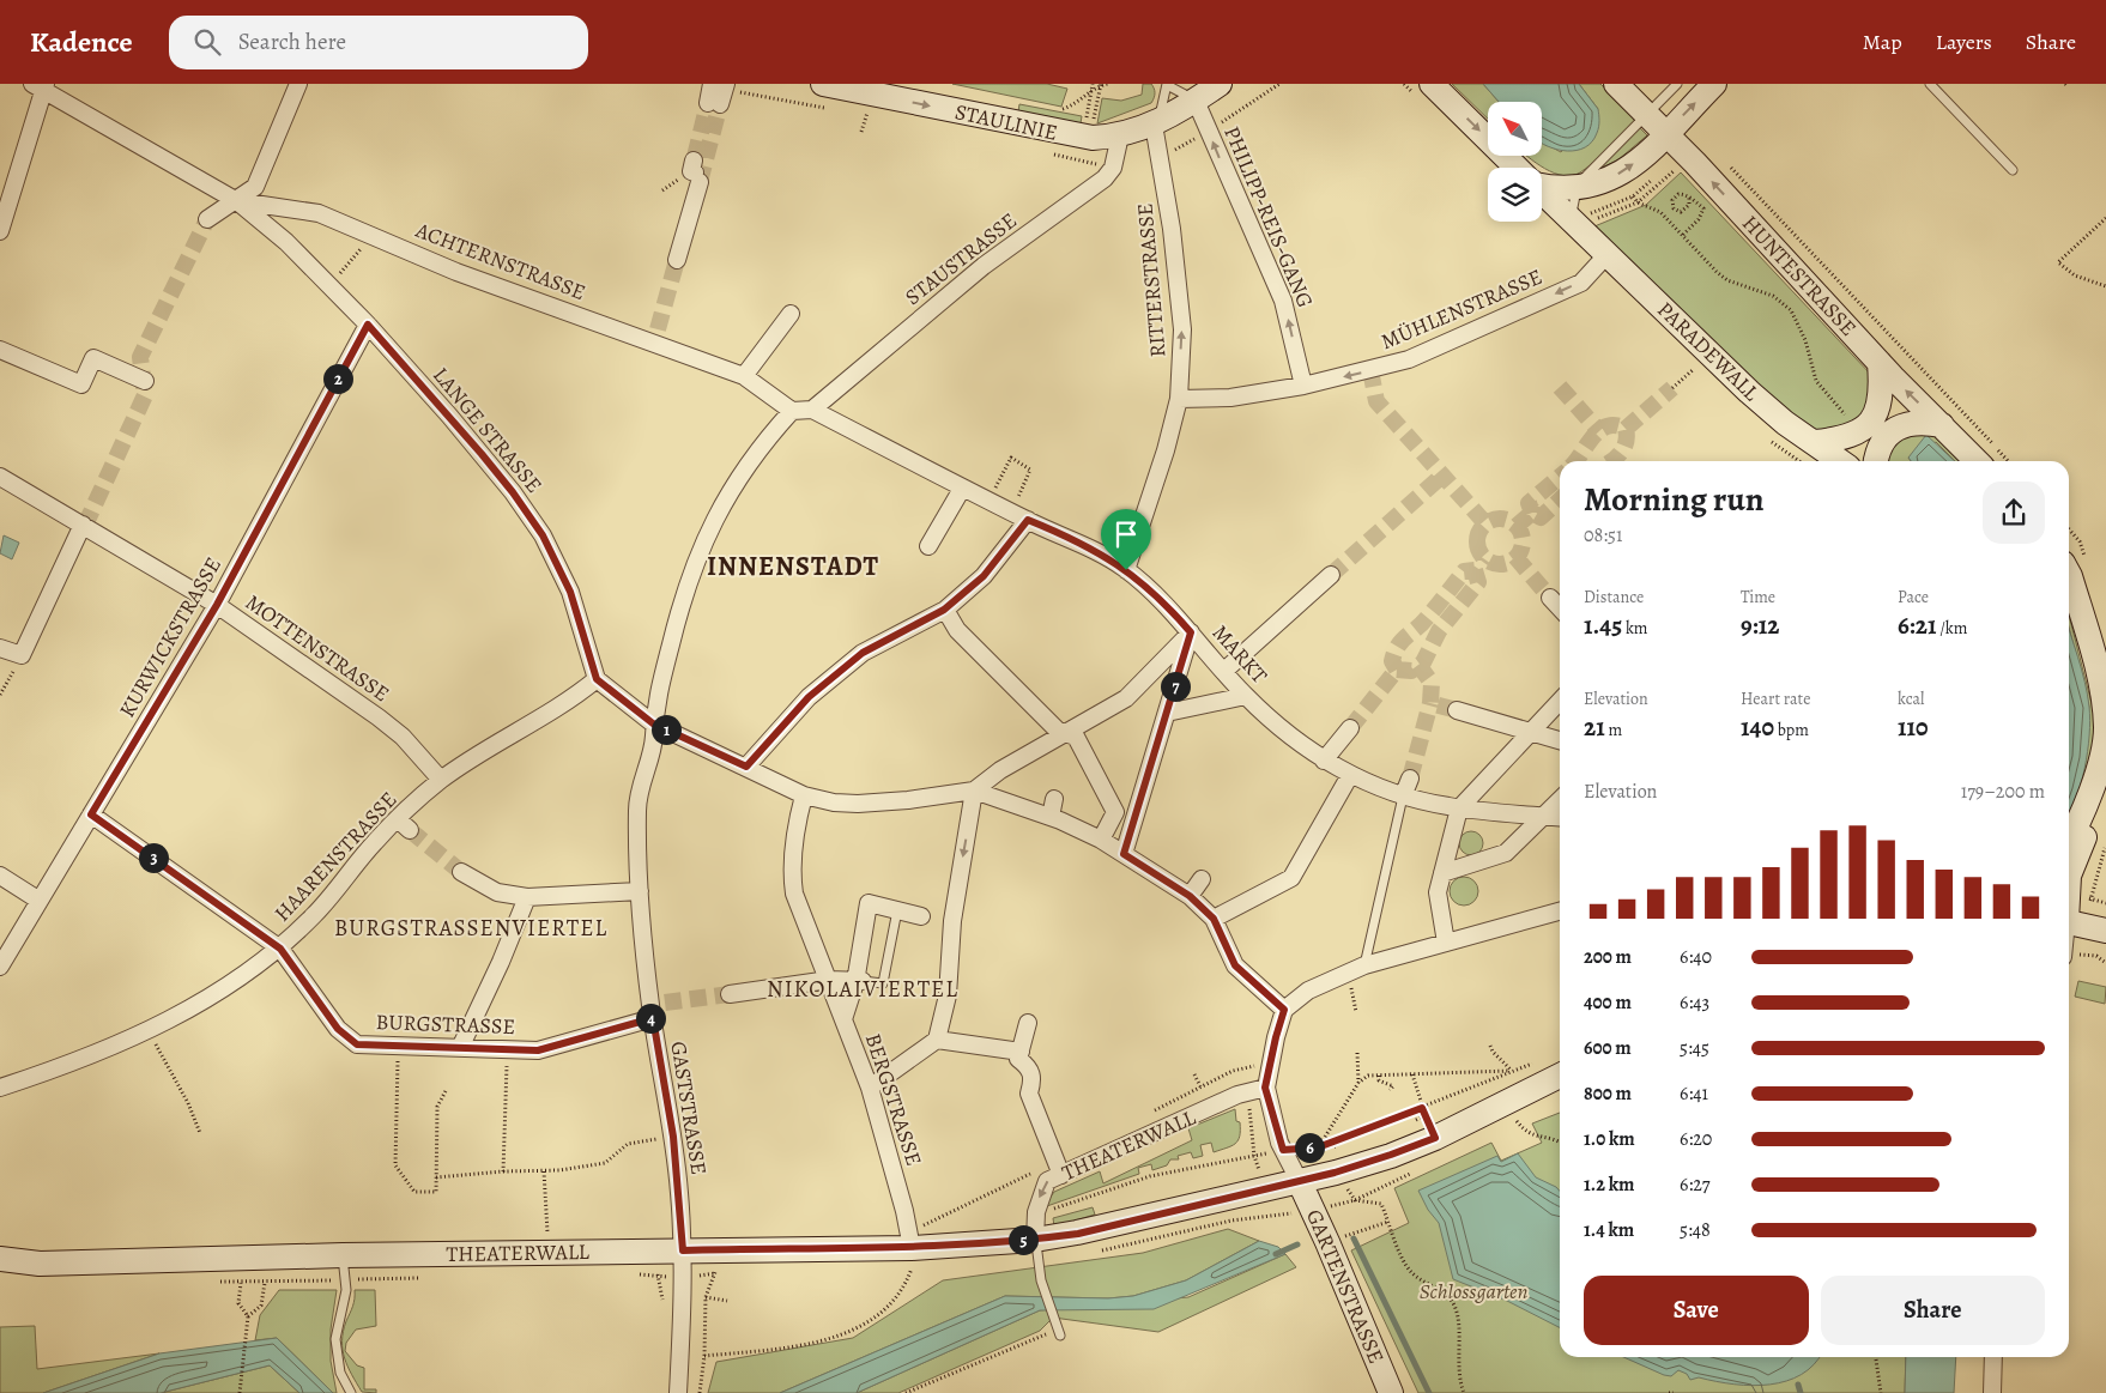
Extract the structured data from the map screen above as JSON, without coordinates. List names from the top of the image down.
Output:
{
  "streets": {
    "street": [
      "STAULINIE",
      "PHILIPP-REIS-GANG",
      "STAUSTRASSE",
      "ACHTERNSTRASSE",
      "HUNTESTRASSE",
      "RITTERSTRASSE",
      "MÜHLENSTRASSE",
      "PARADEWALL",
      "LANGE STRASSE",
      "KURWICKSTRASSE",
      "MOTTENSTRASSE",
      "MARKT",
      "HAARENSTRASSE",
      "BURGSTRASSE",
      "BERGSTRASSE",
      "GASTSTRASSE",
      "THEATERWALL",
      "GARTENSTRASSE"
    ]
  },
  "crossings": [
    ["STAULINIE", "PHILIPP-REIS-GANG"],
    ["STAULINIE", "STAUSTRASSE"],
    ["STAULINIE", "RITTERSTRASSE"],
    ["PHILIPP-REIS-GANG", "MÜHLENSTRASSE"],
    ["ACHTERNSTRASSE", "LANGE STRASSE"],
    ["ACHTERNSTRASSE", "GASTSTRASSE"],
    ["RITTERSTRASSE", "MÜHLENSTRASSE"],
    ["MÜHLENSTRASSE", "PARADEWALL"],
    ["LANGE STRASSE", "KURWICKSTRASSE"],
    ["LANGE STRASSE", "HAARENSTRASSE"],
    ["KURWICKSTRASSE", "MOTTENSTRASSE"],
    ["KURWICKSTRASSE", "BURGSTRASSE"],
    ["MOTTENSTRASSE", "HAARENSTRASSE"],
    ["HAARENSTRASSE", "BURGSTRASSE"],
    ["BURGSTRASSE", "GASTSTRASSE"],
    ["BERGSTRASSE", "THEATERWALL"],
    ["GASTSTRASSE", "THEATERWALL"],
    ["THEATERWALL", "GARTENSTRASSE"]
  ],
  "one_way": [
    "STAULINIE",
    "PHILIPP-REIS-GANG",
    "HUNTESTRASSE",
    "RITTERSTRASSE",
    "MÜHLENSTRASSE"
  ],
  "districts": ["INNENSTADT", "BURGSTRASSENVIERTEL", "NIKOLAIVIERTEL"],
  "parks": ["Schlossgarten"],
  "north": "top left",
  "page": {
    "header": "Kadence",
    "search": "Search here",
    "nav": ["Map", "Layers", "Share"],
    "pins": [
      "2",
      "7",
      "1",
      "3",
      "4",
      "6",
      "5"
    ],
    "heading": ["Morning run", "08:51"],
    "stats": [
      ["Distance", "1.45 km"],
      ["Time", "9:12"],
      ["Pace", "6:21 /km"],
      ["Elevation", "21 m"],
      ["Heart rate", "140 bpm"],
      ["kcal", "110"]
    ],
    "chart": ["Elevation", "179–200 m"],
    "list": [
      {
        "name": "200 m",
        "note": "6:40"
      },
      {
        "name": "400 m",
        "note": "6:43"
      },
      {
        "name": "600 m",
        "note": "5:45"
      },
      {
        "name": "800 m",
        "note": "6:41"
      },
      {
        "name": "1.0 km",
        "note": "6:20"
      },
      {
        "name": "1.2 km",
        "note": "6:27"
      },
      {
        "name": "1.4 km",
        "note": "5:48"
      }
    ],
    "buttons": ["Save", "Share"]
  }
}
